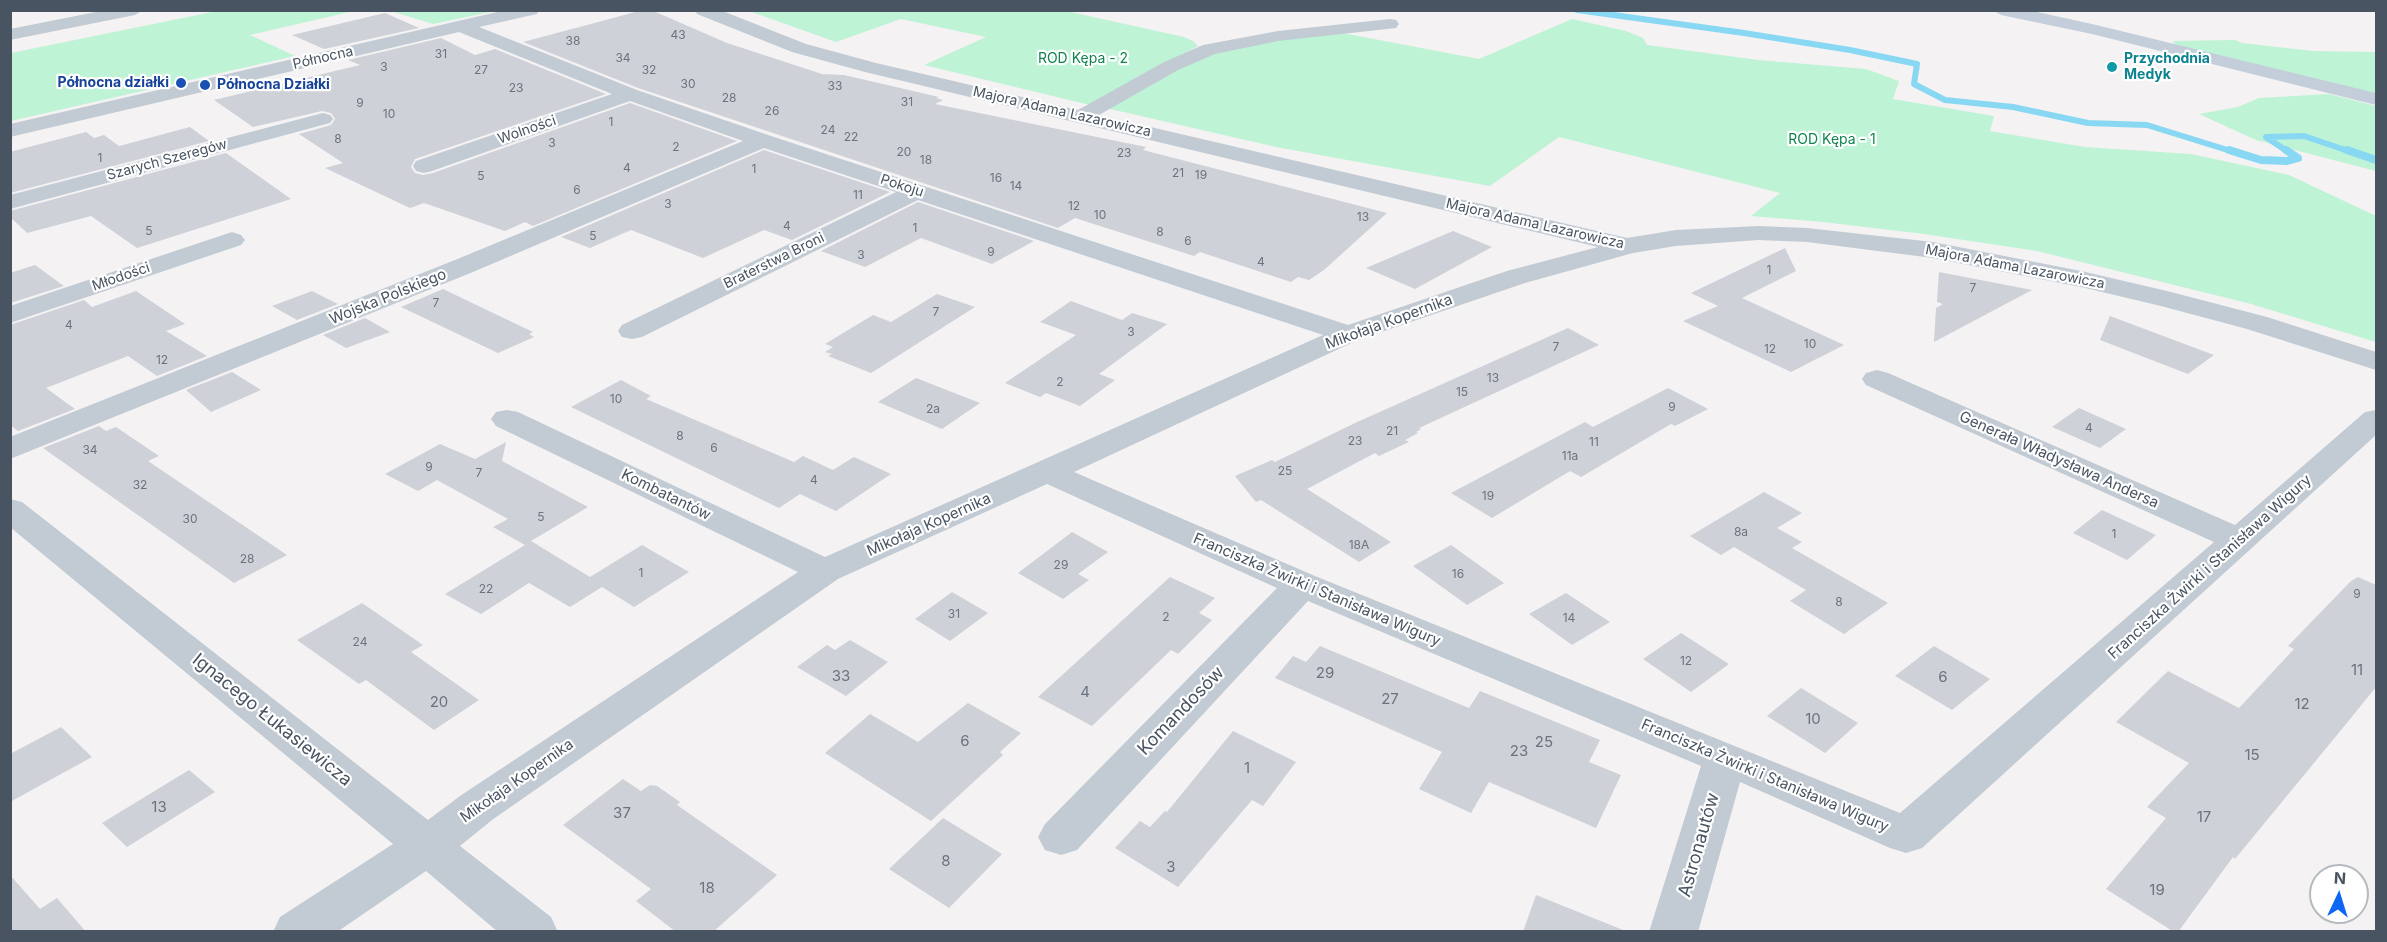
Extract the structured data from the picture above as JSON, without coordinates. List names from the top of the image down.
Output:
{
  "streets": {
    "street": [
      "Północna",
      "Majora Adama Lazarowicza",
      "Wolności",
      "Szarych Szeregów",
      "Pokoju",
      "Braterstwa Broni",
      "Młodości",
      "Wojska Polskiego",
      "Mikołaja Kopernika",
      "Generała Władysława Andersa",
      "Kombatantów",
      "Franciszka Żwirki i Stanisława Wigury",
      "Komandosów",
      "Ignacego Łukasiewicza",
      "Astronautów"
    ]
  },
  "crossings": [
    ["Północna", "Pokoju"],
    ["Majora Adama Lazarowicza", "Mikołaja Kopernika"],
    ["Wolności", "Pokoju"],
    ["Pokoju", "Braterstwa Broni"],
    ["Pokoju", "Wojska Polskiego"],
    ["Pokoju", "Mikołaja Kopernika"],
    ["Mikołaja Kopernika", "Kombatantów"],
    ["Mikołaja Kopernika", "Franciszka Żwirki i Stanisława Wigury"],
    ["Mikołaja Kopernika", "Ignacego Łukasiewicza"],
    ["Generała Władysława Andersa", "Franciszka Żwirki i Stanisława Wigury"],
    ["Franciszka Żwirki i Stanisława Wigury", "Komandosów"],
    ["Franciszka Żwirki i Stanisława Wigury", "Astronautów"]
  ],
  "parks": ["ROD Kępa - 2", "ROD Kępa - 1"],
  "places": ["Przychodnia Medyk", "Północna działki", "Północna Działki"],
  "house_numbers": [
    "43",
    "38",
    "31",
    "34",
    "3",
    "27",
    "32",
    "30",
    "33",
    "23",
    "28",
    "31",
    "9",
    "26",
    "10",
    "1",
    "24",
    "22",
    "8",
    "3",
    "2",
    "20",
    "23",
    "1",
    "18",
    "4",
    "1",
    "21",
    "19",
    "5",
    "16",
    "14",
    "6",
    "11",
    "3",
    "12",
    "10",
    "13",
    "4",
    "1",
    "5",
    "8",
    "5",
    "6",
    "9",
    "3",
    "4",
    "1",
    "7",
    "7",
    "7",
    "4",
    "3",
    "10",
    "7",
    "12",
    "12",
    "13",
    "2",
    "15",
    "10",
    "9",
    "2a",
    "4",
    "21",
    "8",
    "23",
    "11",
    "6",
    "34",
    "11a",
    "9",
    "25",
    "7",
    "4",
    "32",
    "19",
    "5",
    "30",
    "8a",
    "1",
    "18A",
    "28",
    "29",
    "1",
    "16",
    "22",
    "9",
    "8",
    "31",
    "2",
    "14",
    "24",
    "12",
    "11",
    "29",
    "33",
    "6",
    "4",
    "27",
    "20",
    "12",
    "10",
    "6",
    "25",
    "23",
    "15",
    "1",
    "13",
    "37",
    "17",
    "8",
    "3",
    "18",
    "19"
  ],
  "north": "top"
}
